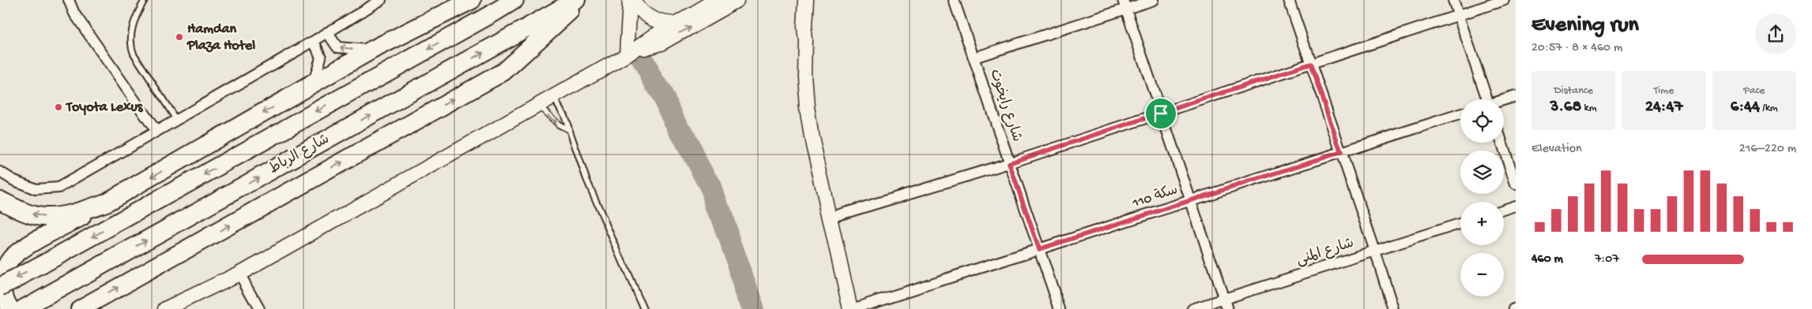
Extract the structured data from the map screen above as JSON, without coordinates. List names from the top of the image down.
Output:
{
  "streets": {
    "highway": ["شارع الرباط"],
    "street": ["شارع رايخوت", "سكة 110", "شارع المنى"]
  },
  "crossings": [
    ["شارع رايخوت", "سكة 110"]
  ],
  "places": ["Hamdan Plaza Hotel", "Toyota Lexus"],
  "page": {
    "heading": ["Evening run", "20:57 · 8 × 460 m"],
    "stats": [
      ["Distance", "3.68 km"],
      ["Time", "24:47"],
      ["Pace", "6:44 /km"]
    ],
    "map_buttons": ["+", "−"],
    "chart": ["Elevation", "216–220 m"],
    "list": [
      {
        "name": "460 m",
        "note": "7:07"
      }
    ]
  }
}
